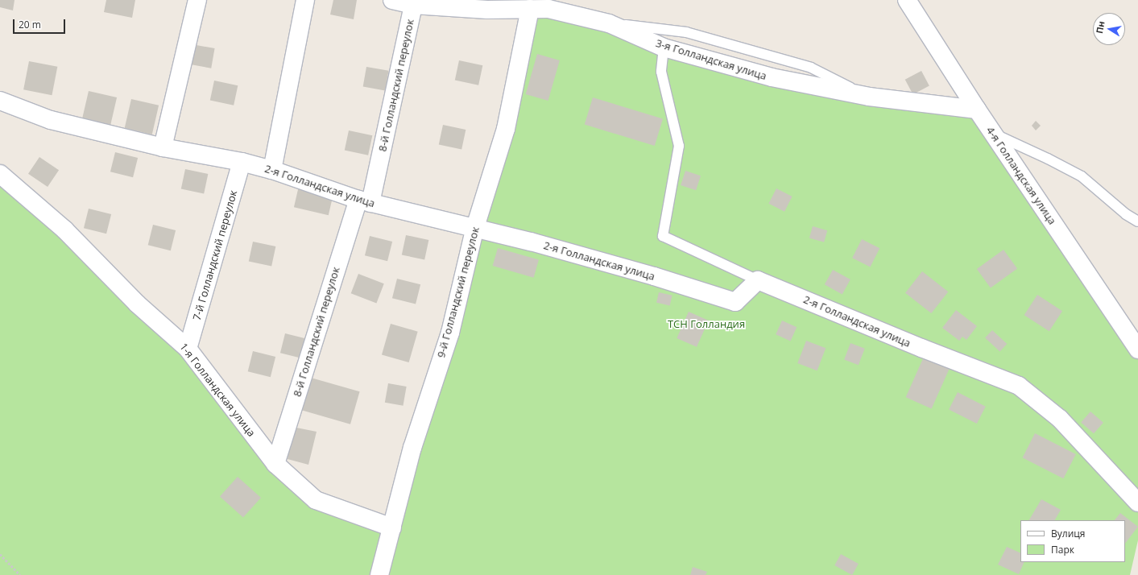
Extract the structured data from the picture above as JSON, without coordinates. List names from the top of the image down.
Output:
{
  "streets": {
    "street": [
      "3-я Голландская улица",
      "8-й Голландский переулок",
      "4-я Голландская улица",
      "2-я Голландская улица",
      "7-й Голландский переулок",
      "9-й Голландский переулок",
      "1-я Голландская улица"
    ]
  },
  "crossings": [
    ["3-я Голландская улица", "8-й Голландский переулок"],
    ["3-я Голландская улица", "4-я Голландская улица"],
    ["3-я Голландская улица", "9-й Голландский переулок"],
    ["8-й Голландский переулок", "2-я Голландская улица"],
    ["8-й Голландский переулок", "1-я Голландская улица"],
    ["2-я Голландская улица", "7-й Голландский переулок"],
    ["2-я Голландская улица", "9-й Голландский переулок"],
    ["7-й Голландский переулок", "1-я Голландская улица"],
    ["9-й Голландский переулок", "1-я Голландская улица"]
  ],
  "parks": ["ТСН Голландия"],
  "legend": ["Вулиця", "Парк"],
  "scale_bar": "20 m",
  "north": "left"
}
